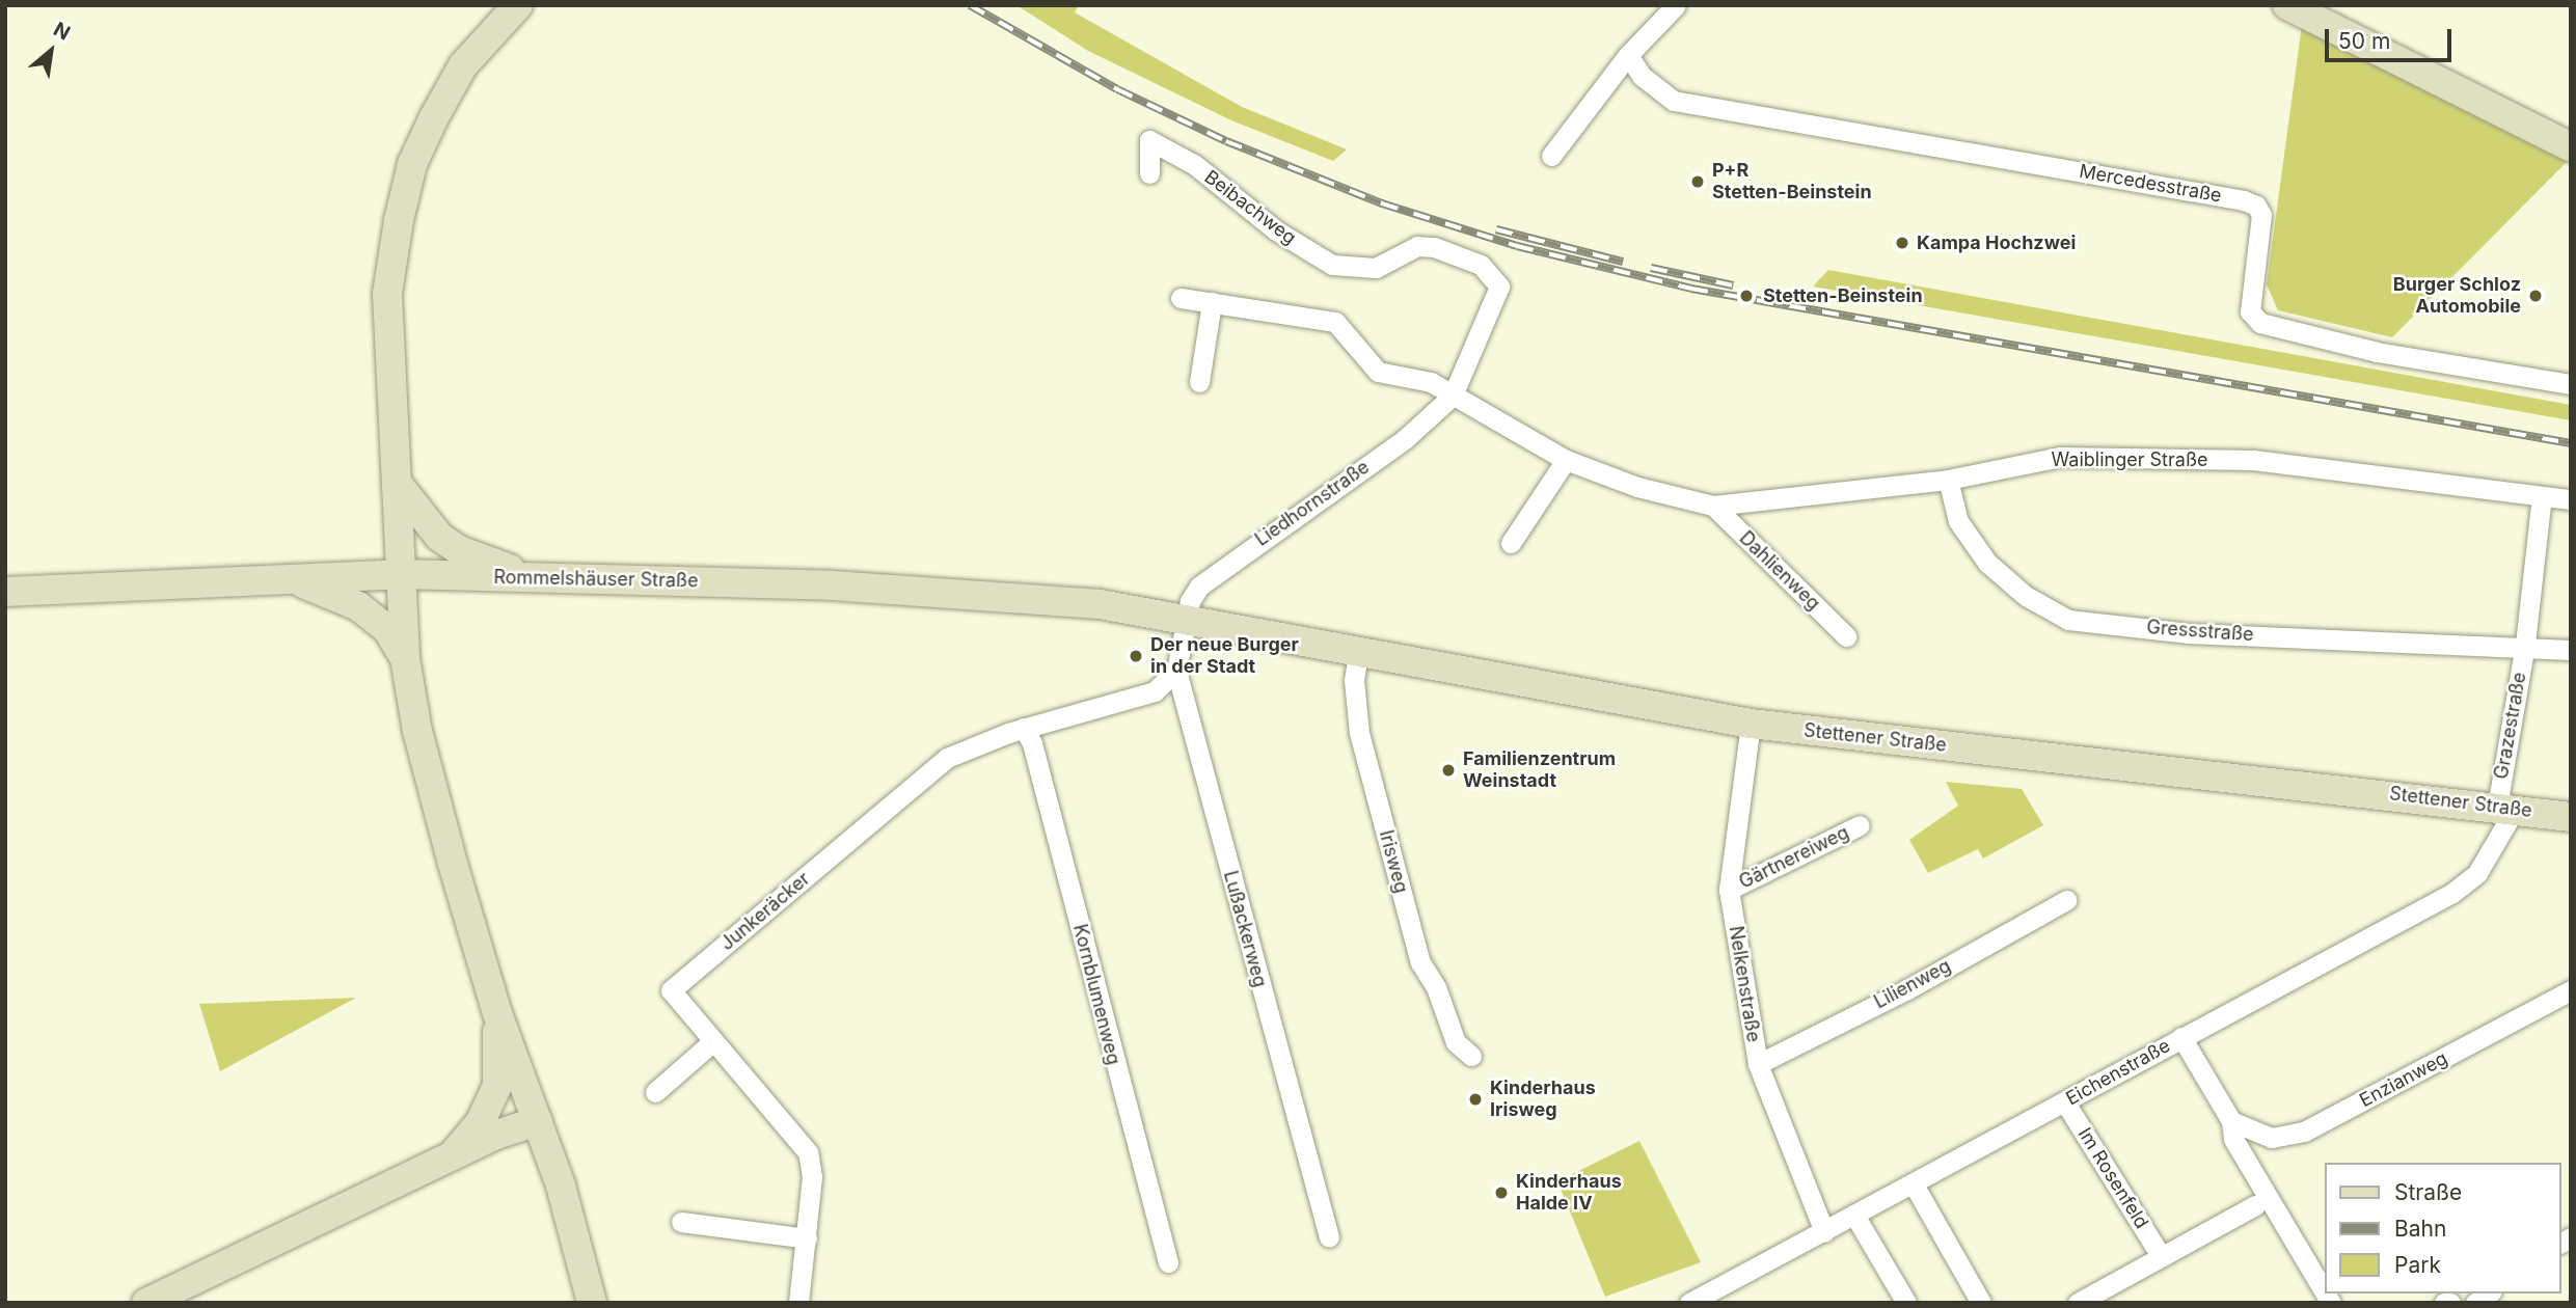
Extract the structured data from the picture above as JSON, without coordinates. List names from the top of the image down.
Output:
{
  "streets": {
    "street": [
      "Mercedesstraße",
      "Beibachweg",
      "Waiblinger Straße",
      "Liedhornstraße",
      "Dahlienweg",
      "Rommelshäuser Straße",
      "Gressstraße",
      "Grazestraße",
      "Stettener Straße",
      "Gärtnereiweg",
      "Irisweg",
      "Junkeräcker",
      "Lußackerweg",
      "Nelkenstraße",
      "Lilienweg",
      "Kornblumenweg",
      "Eichenstraße",
      "Enzianweg",
      "Im Rosenfeld"
    ]
  },
  "crossings": [
    ["Beibachweg", "Liedhornstraße"],
    ["Waiblinger Straße", "Liedhornstraße"],
    ["Waiblinger Straße", "Dahlienweg"],
    ["Waiblinger Straße", "Gressstraße"],
    ["Waiblinger Straße", "Grazestraße"],
    ["Liedhornstraße", "Rommelshäuser Straße"],
    ["Liedhornstraße", "Stettener Straße"],
    ["Liedhornstraße", "Lußackerweg"],
    ["Rommelshäuser Straße", "Stettener Straße"],
    ["Rommelshäuser Straße", "Lußackerweg"],
    ["Gressstraße", "Grazestraße"],
    ["Grazestraße", "Stettener Straße"],
    ["Grazestraße", "Eichenstraße"],
    ["Stettener Straße", "Irisweg"],
    ["Stettener Straße", "Lußackerweg"],
    ["Stettener Straße", "Nelkenstraße"],
    ["Stettener Straße", "Eichenstraße"],
    ["Gärtnereiweg", "Nelkenstraße"],
    ["Junkeräcker", "Lußackerweg"],
    ["Junkeräcker", "Kornblumenweg"],
    ["Nelkenstraße", "Lilienweg"],
    ["Nelkenstraße", "Eichenstraße"],
    ["Eichenstraße", "Im Rosenfeld"]
  ],
  "places": [
    "P+R Stetten-Beinstein",
    "Kampa Hochzwei",
    "Stetten-Beinstein",
    "Burger Schloz Automobile",
    "Der neue Burger in der Stadt",
    "Familienzentrum Weinstadt",
    "Kinderhaus Irisweg",
    "Kinderhaus Halde IV"
  ],
  "legend": ["Straße", "Bahn", "Park"],
  "scale_bar": "50 m",
  "north": "top right"
}
